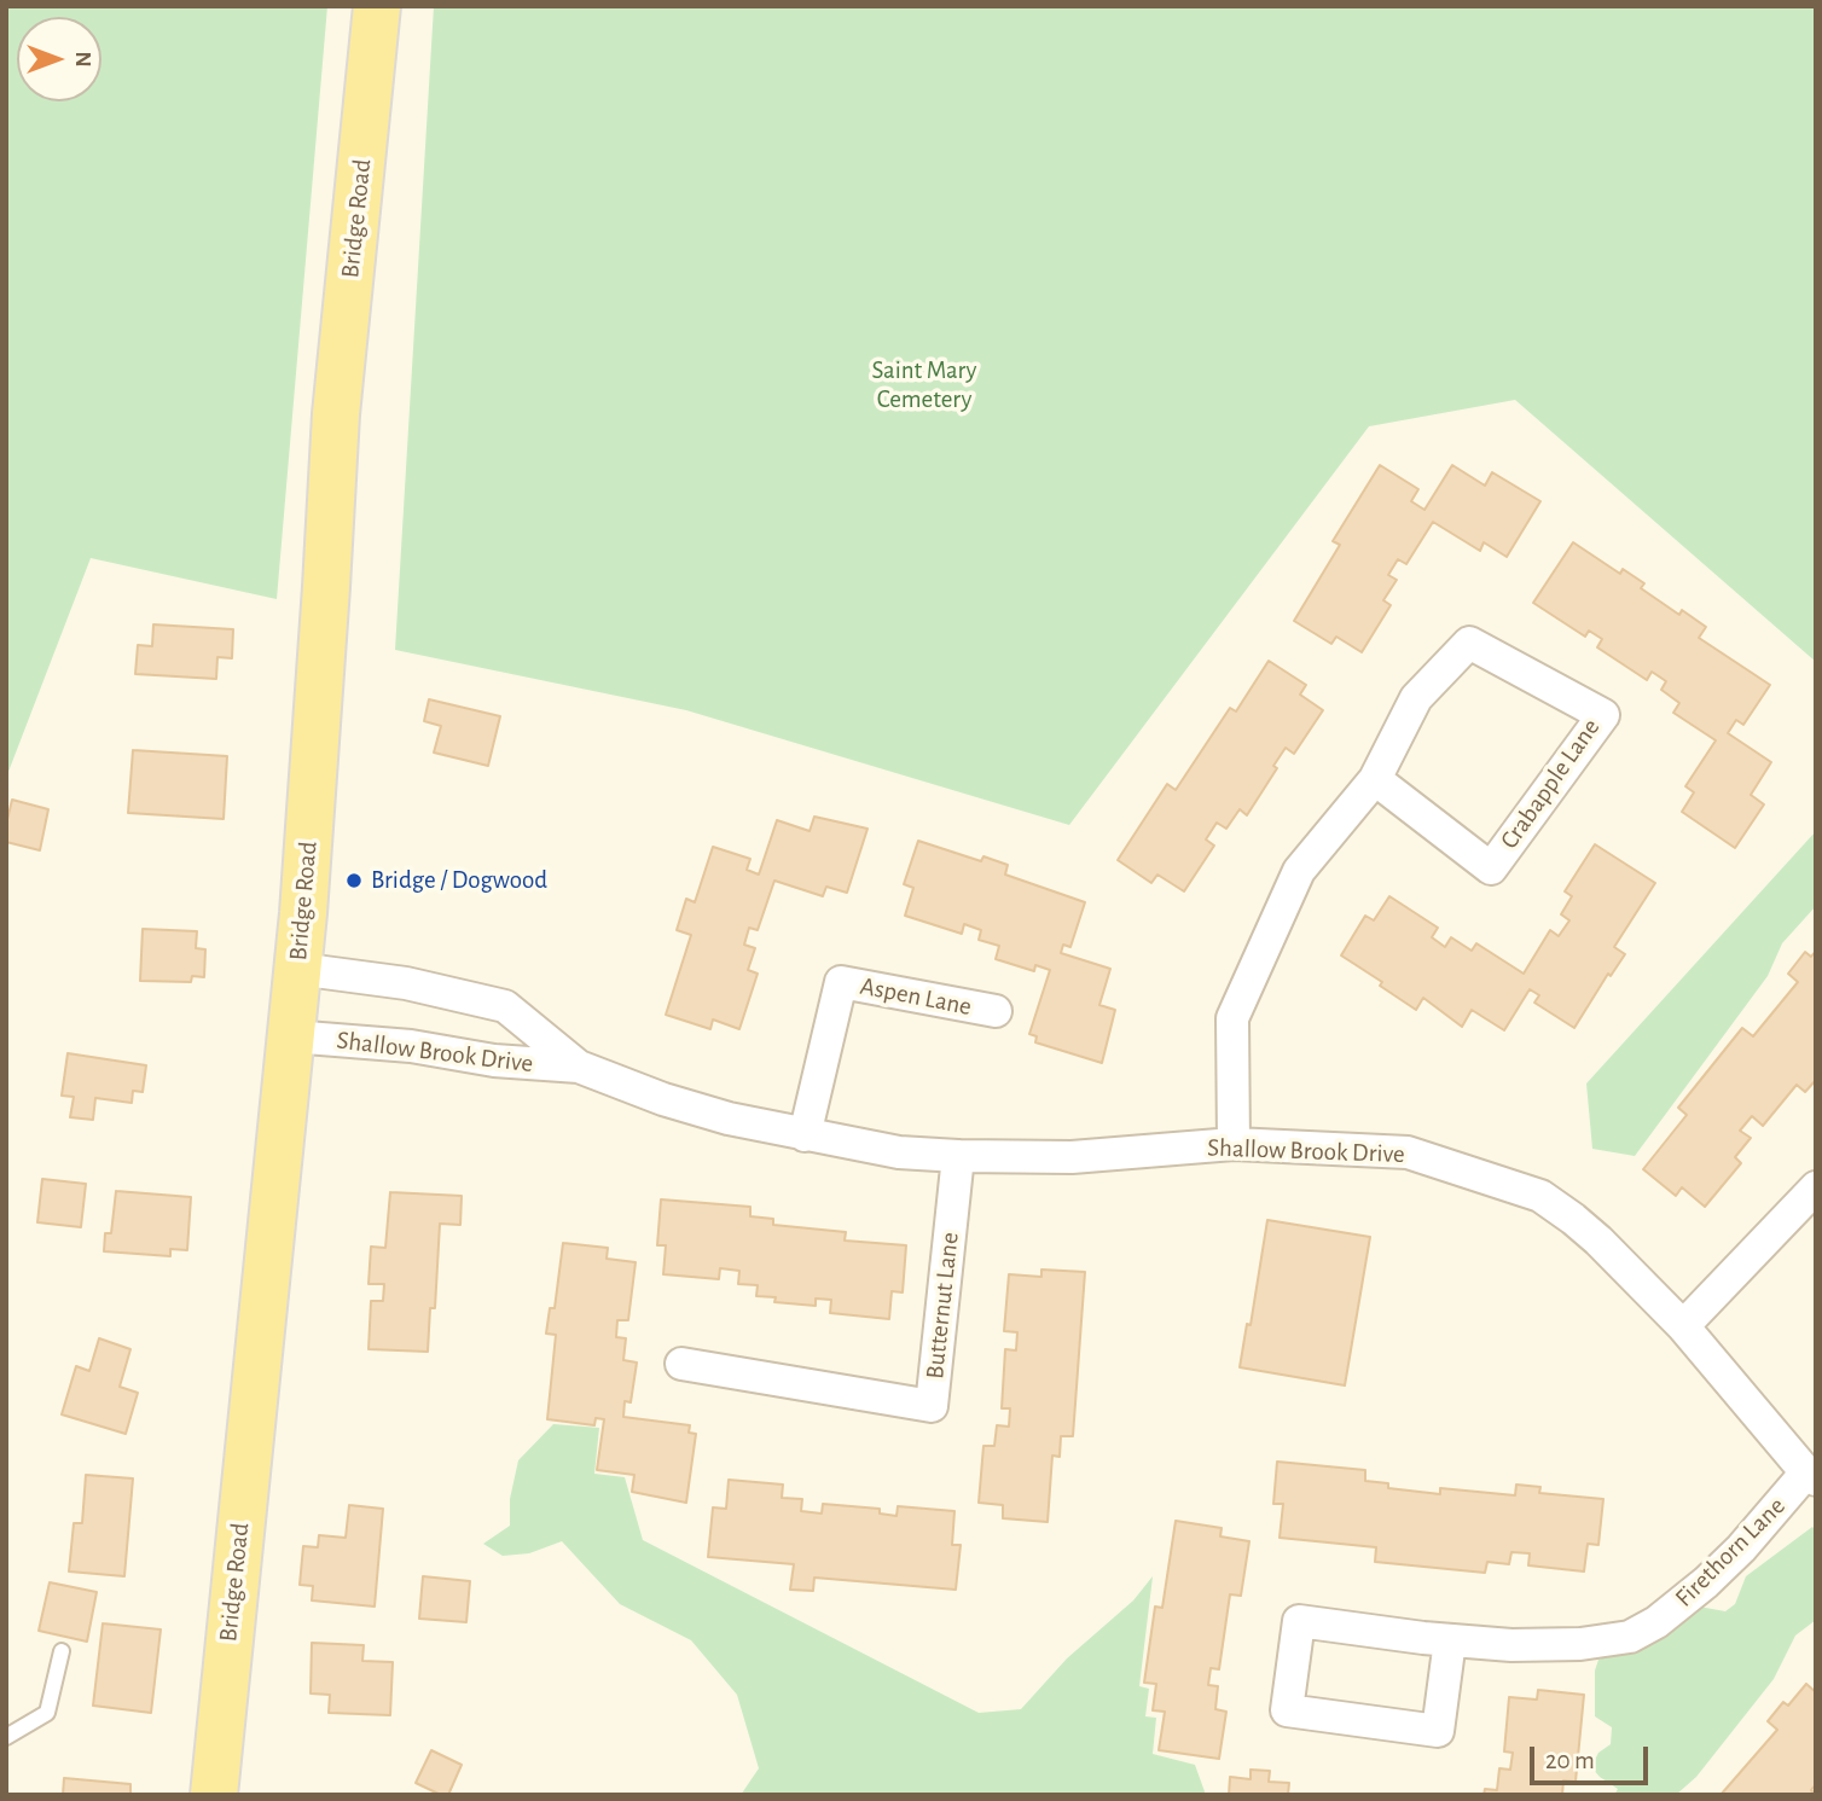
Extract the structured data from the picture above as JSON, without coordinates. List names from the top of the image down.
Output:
{
  "streets": {
    "main road": ["Bridge Road"],
    "street": [
      "Crabapple Lane",
      "Aspen Lane",
      "Shallow Brook Drive",
      "Butternut Lane",
      "Firethorn Lane"
    ]
  },
  "crossings": [
    ["Bridge Road", "Shallow Brook Drive"],
    ["Crabapple Lane", "Shallow Brook Drive"],
    ["Aspen Lane", "Shallow Brook Drive"],
    ["Shallow Brook Drive", "Butternut Lane"],
    ["Shallow Brook Drive", "Firethorn Lane"]
  ],
  "parks": ["Saint Mary Cemetery"],
  "places": ["Bridge / Dogwood"],
  "scale_bar": "20 m",
  "north": "right"
}
